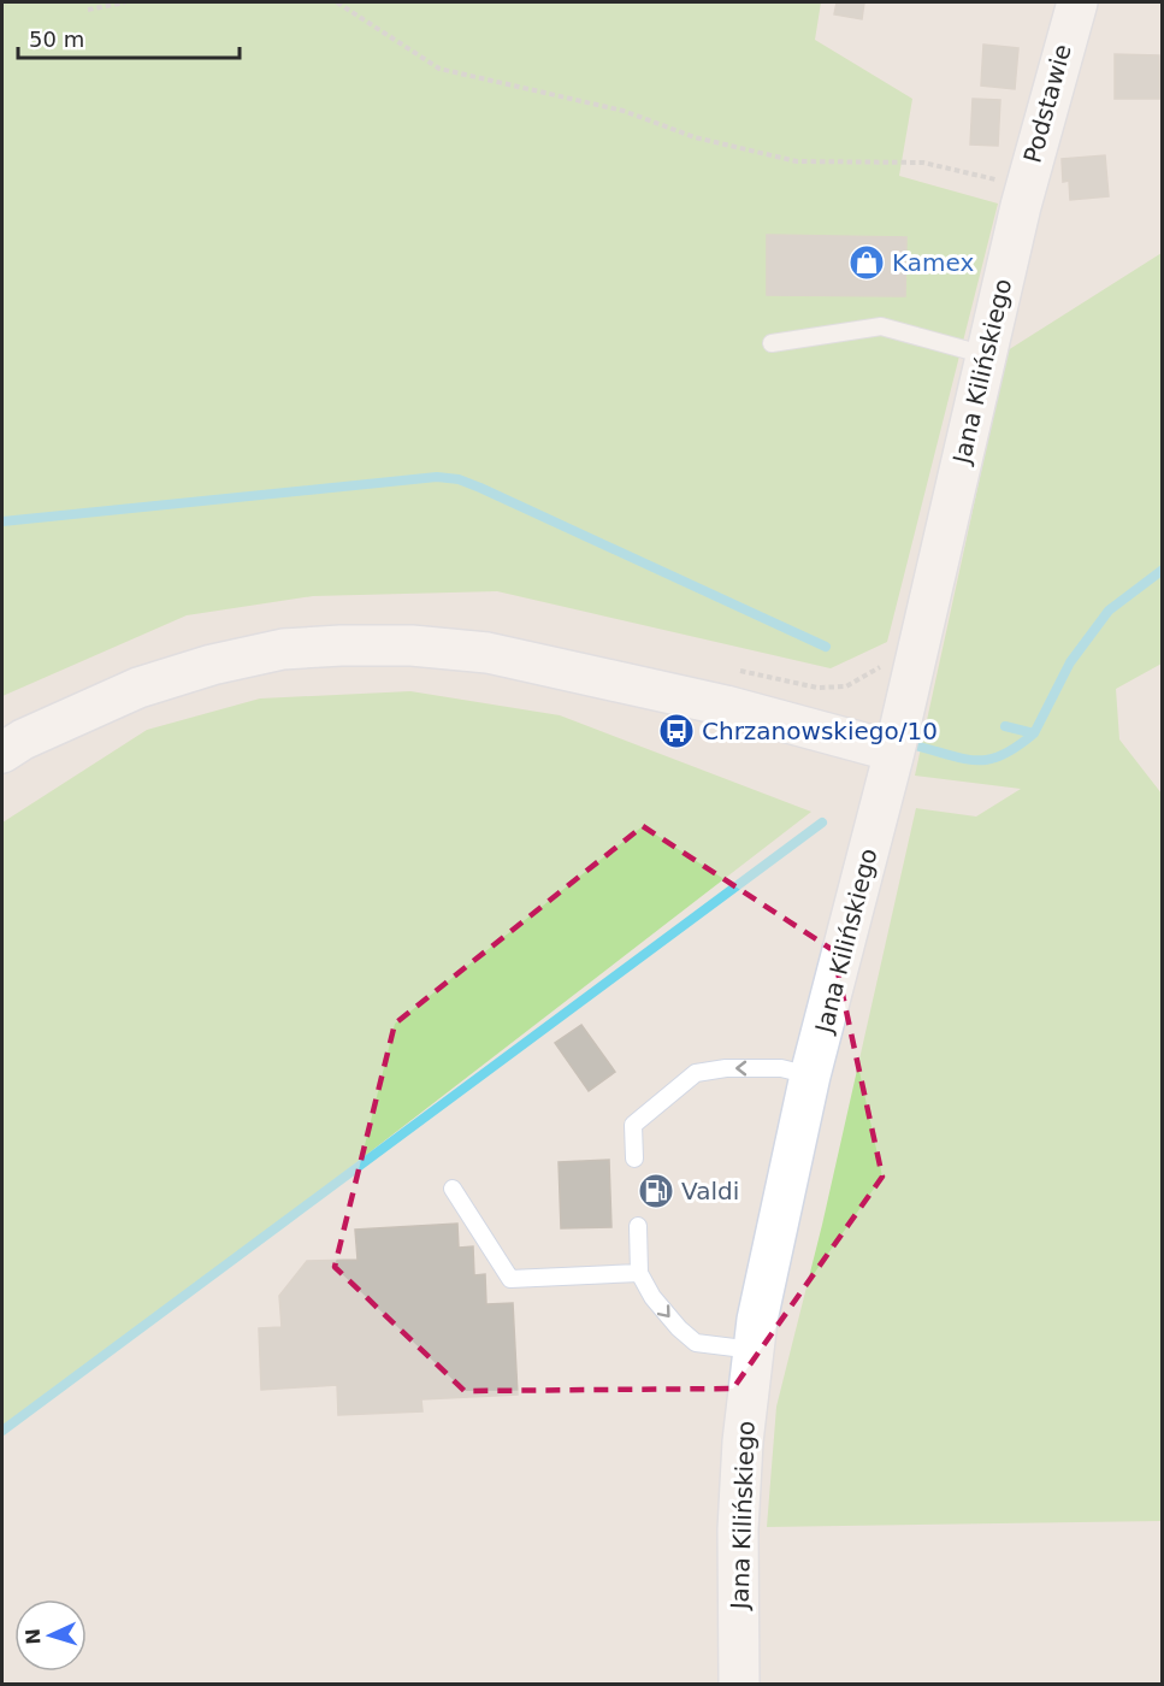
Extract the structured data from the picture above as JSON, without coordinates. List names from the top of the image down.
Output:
{
  "streets": {
    "street": ["Podstawie", "Jana Kilińskiego"]
  },
  "crossings": [
    ["Podstawie", "Jana Kilińskiego"]
  ],
  "places": {
    "shop": ["Kamex"],
    "bus stop": ["Chrzanowskiego/10"],
    "fuel station": ["Valdi"]
  },
  "scale_bar": "50 m",
  "north": "left"
}
